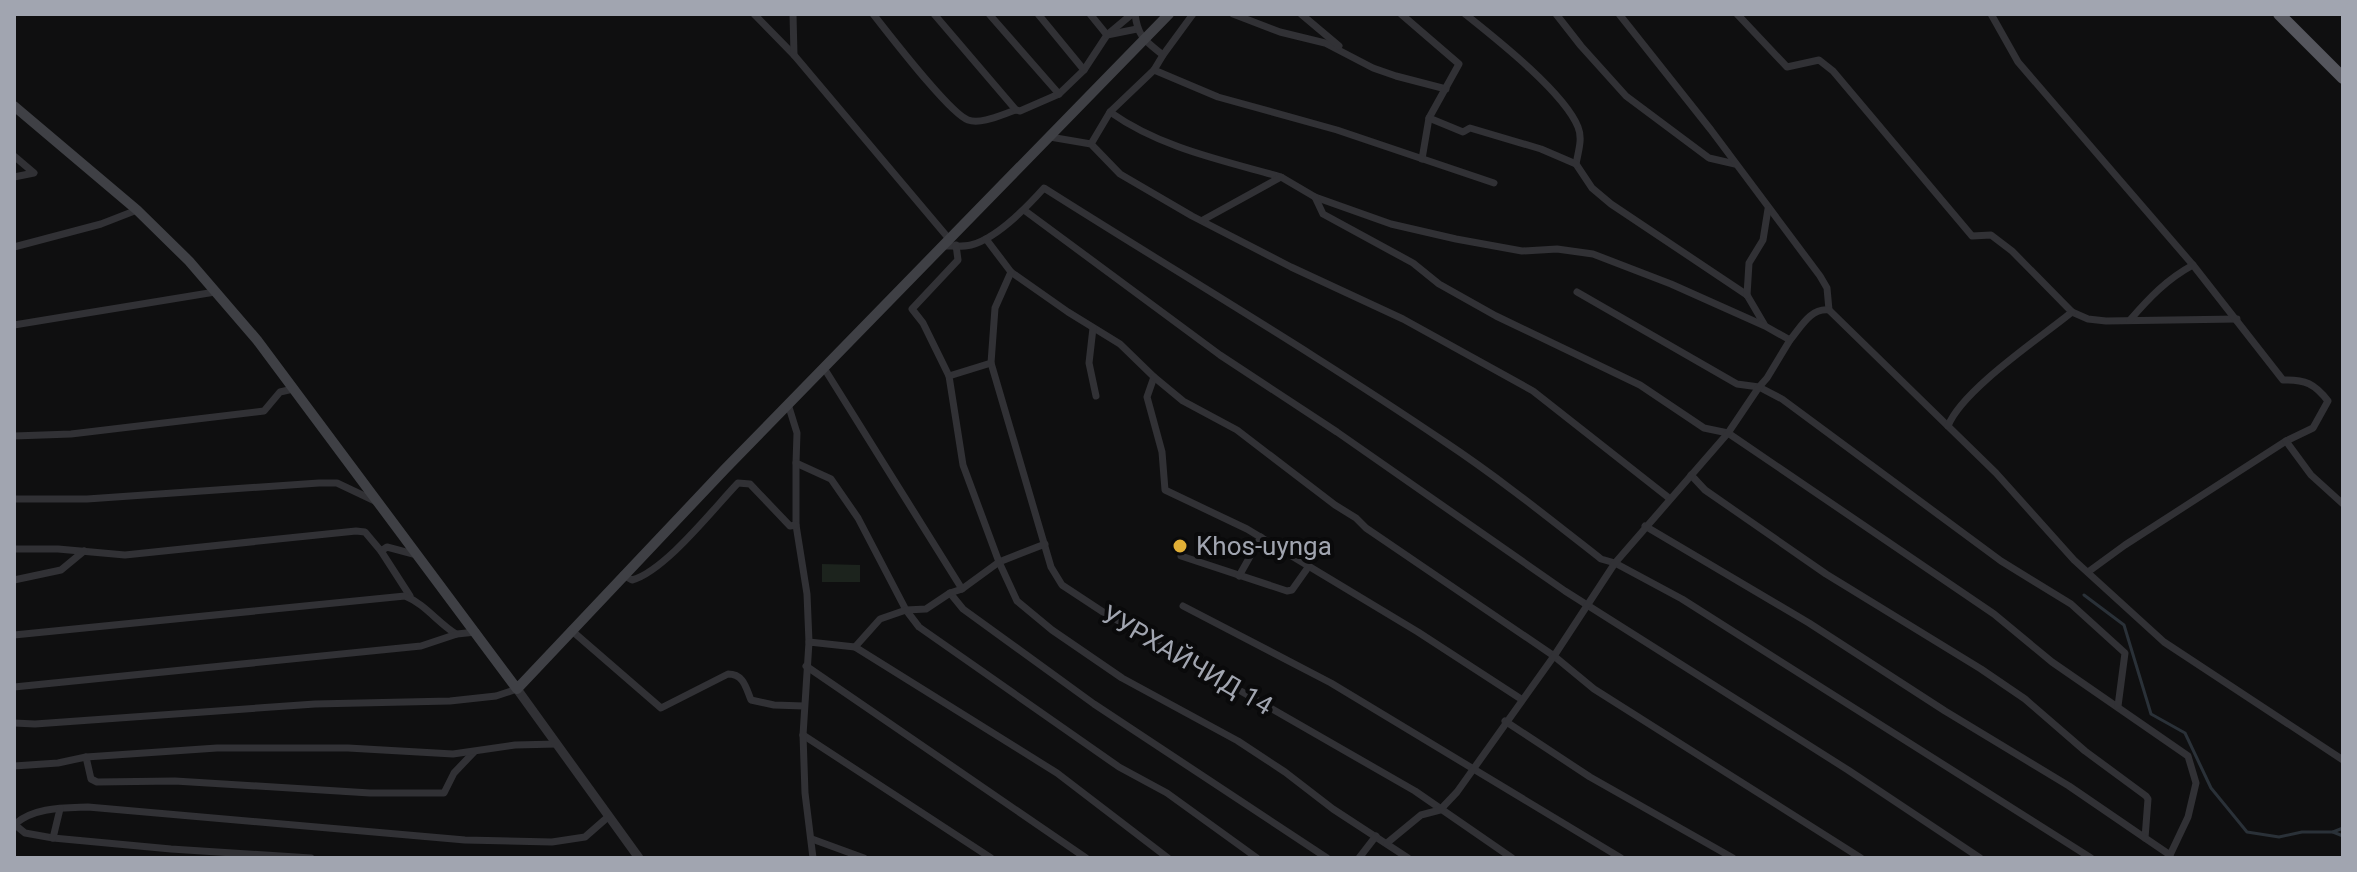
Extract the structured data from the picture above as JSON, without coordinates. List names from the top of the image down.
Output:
{
  "streets": {
    "street": ["УУРХАЙЧИД 14"]
  },
  "places": ["Khos-uynga"]
}
